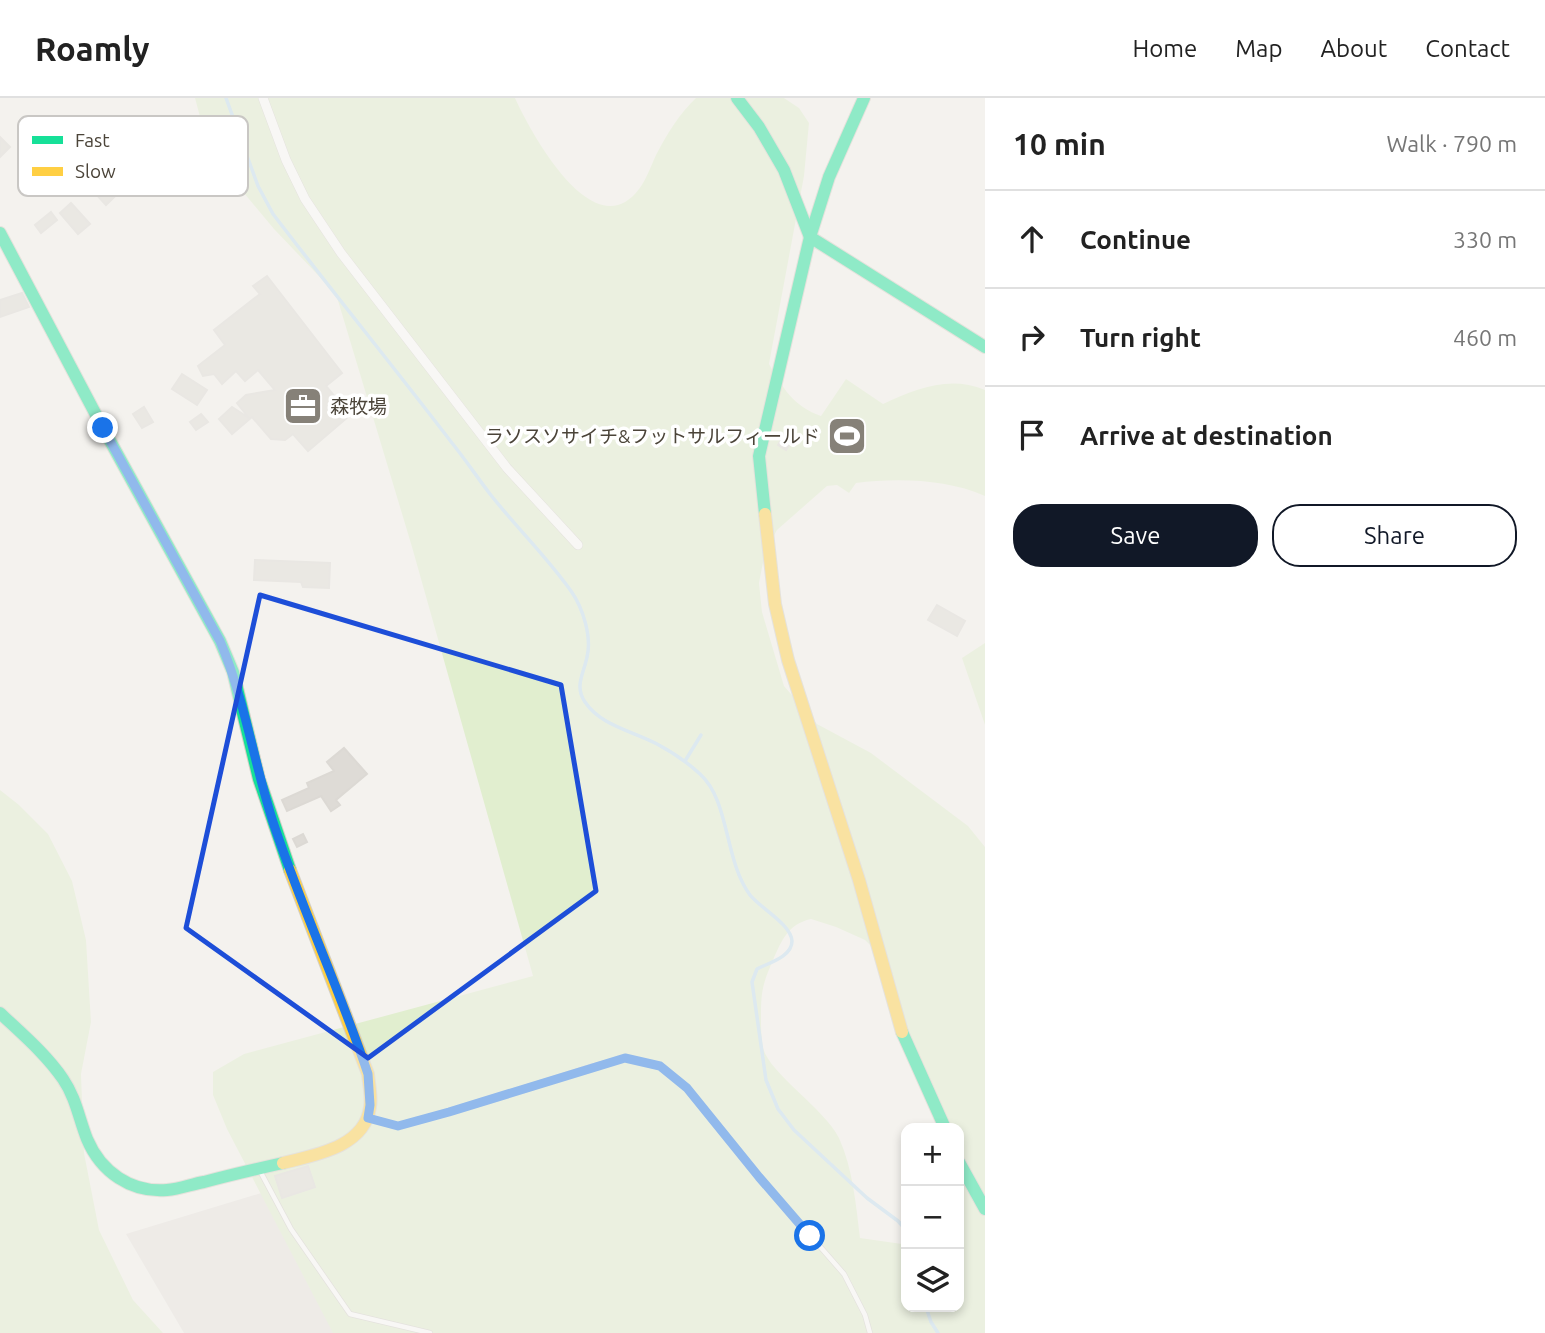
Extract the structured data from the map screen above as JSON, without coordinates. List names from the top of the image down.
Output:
{
  "places": {
    "office": ["森牧場"],
    "sports": ["ラソスソサイチ&フットサルフィールド"]
  },
  "legend": ["Fast", "Slow"],
  "page": {
    "header": "Roamly",
    "nav": [
      "Home",
      "Map",
      "About",
      "Contact"
    ],
    "heading": ["10 min", "Walk · 790 m"],
    "list": [
      ["Continue", "330 m"],
      ["Turn right", "460 m"],
      "Arrive at destination"
    ],
    "buttons": ["Save", "Share"],
    "map_buttons": ["+", "−"]
  }
}
